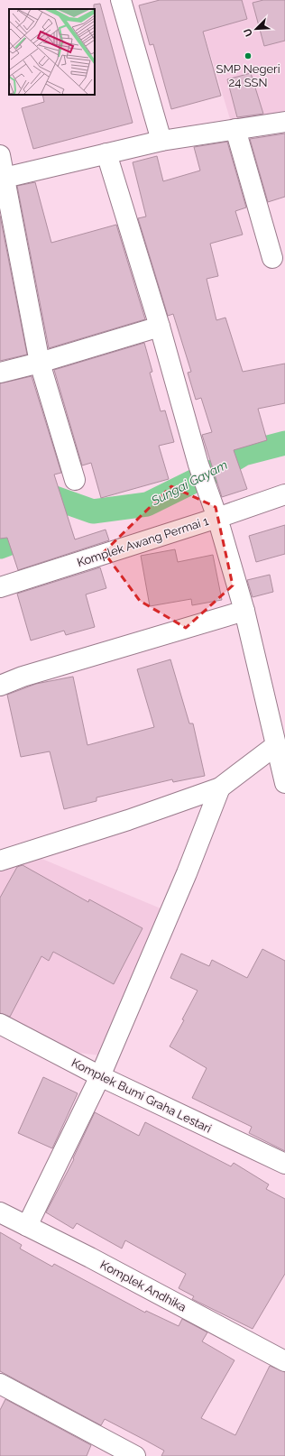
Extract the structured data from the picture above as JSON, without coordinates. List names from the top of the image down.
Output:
{
  "streets": {
    "street": ["Komplek Awang Permai 1", "Komplek Bumi Graha Lestari", "Komplek Andhika"]
  },
  "water": ["Sungai Gayam"],
  "places": ["SMP Negeri 24 SSN"],
  "north": "bottom left"
}
